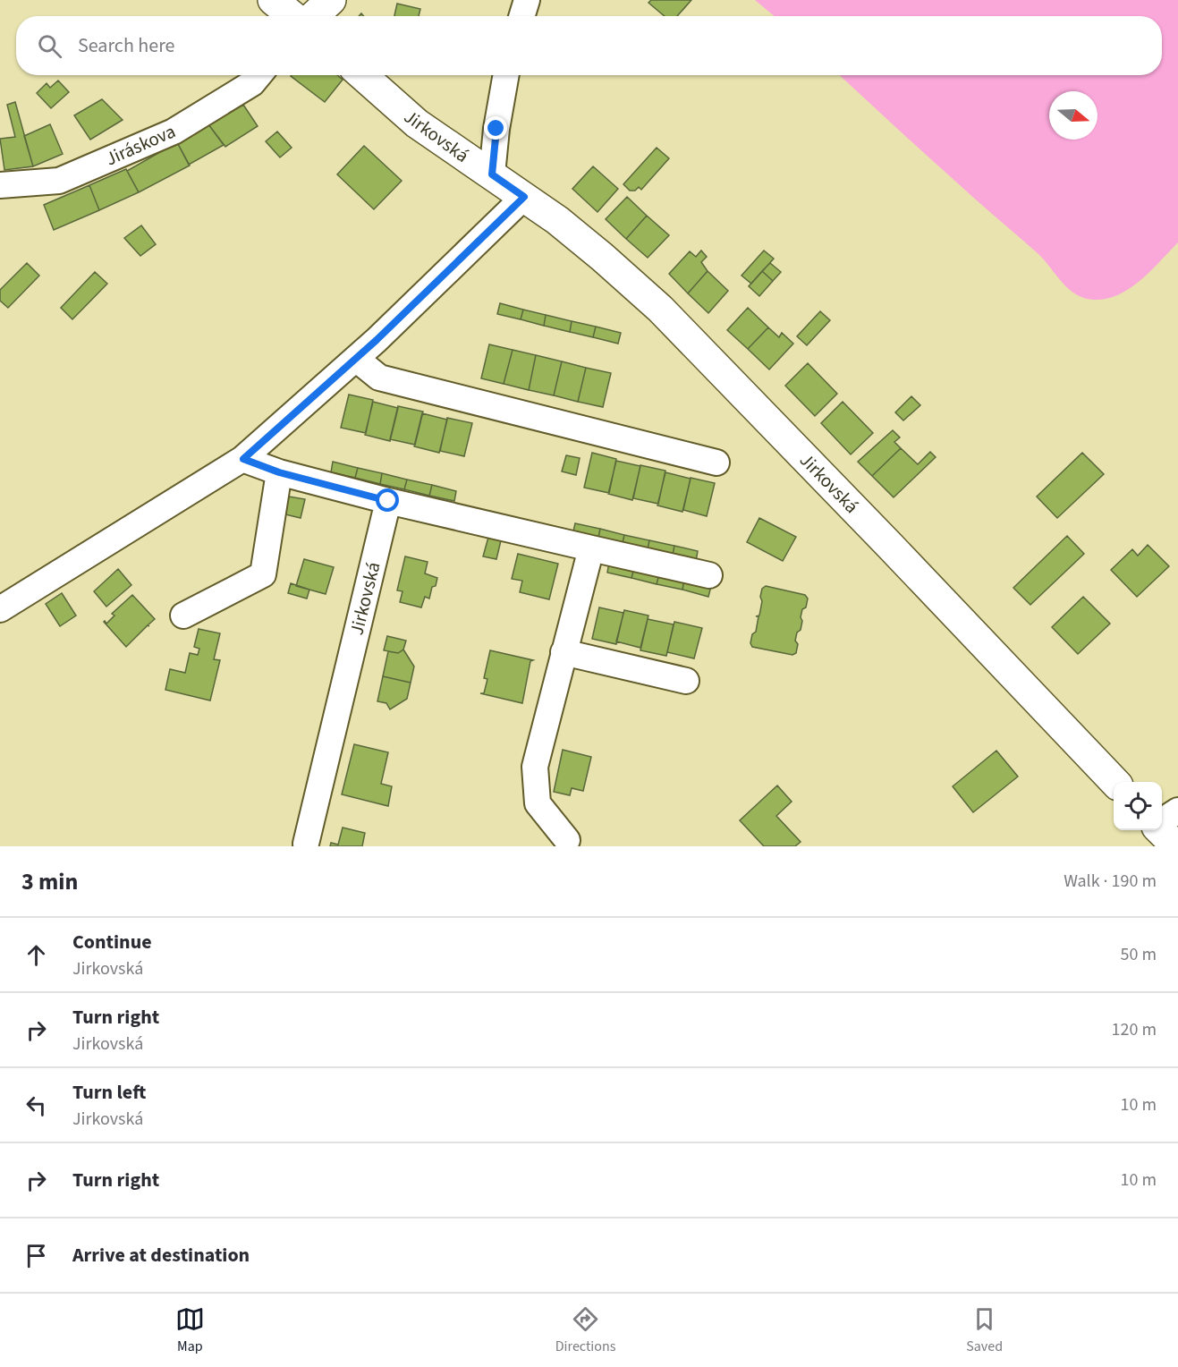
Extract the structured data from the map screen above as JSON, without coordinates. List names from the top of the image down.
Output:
{
  "streets": {
    "street": ["Jirkovská", "Jiráskova"]
  },
  "north": "right",
  "page": {
    "search": "Search here",
    "heading": ["3 min", "Walk · 190 m"],
    "list": [
      ["Continue", "Jirkovská", "50 m"],
      ["Turn right", "Jirkovská", "120 m"],
      ["Turn left", "Jirkovská", "10 m"],
      ["Turn right", "10 m"],
      "Arrive at destination"
    ],
    "nav": ["Map", "Directions", "Saved"]
  }
}
